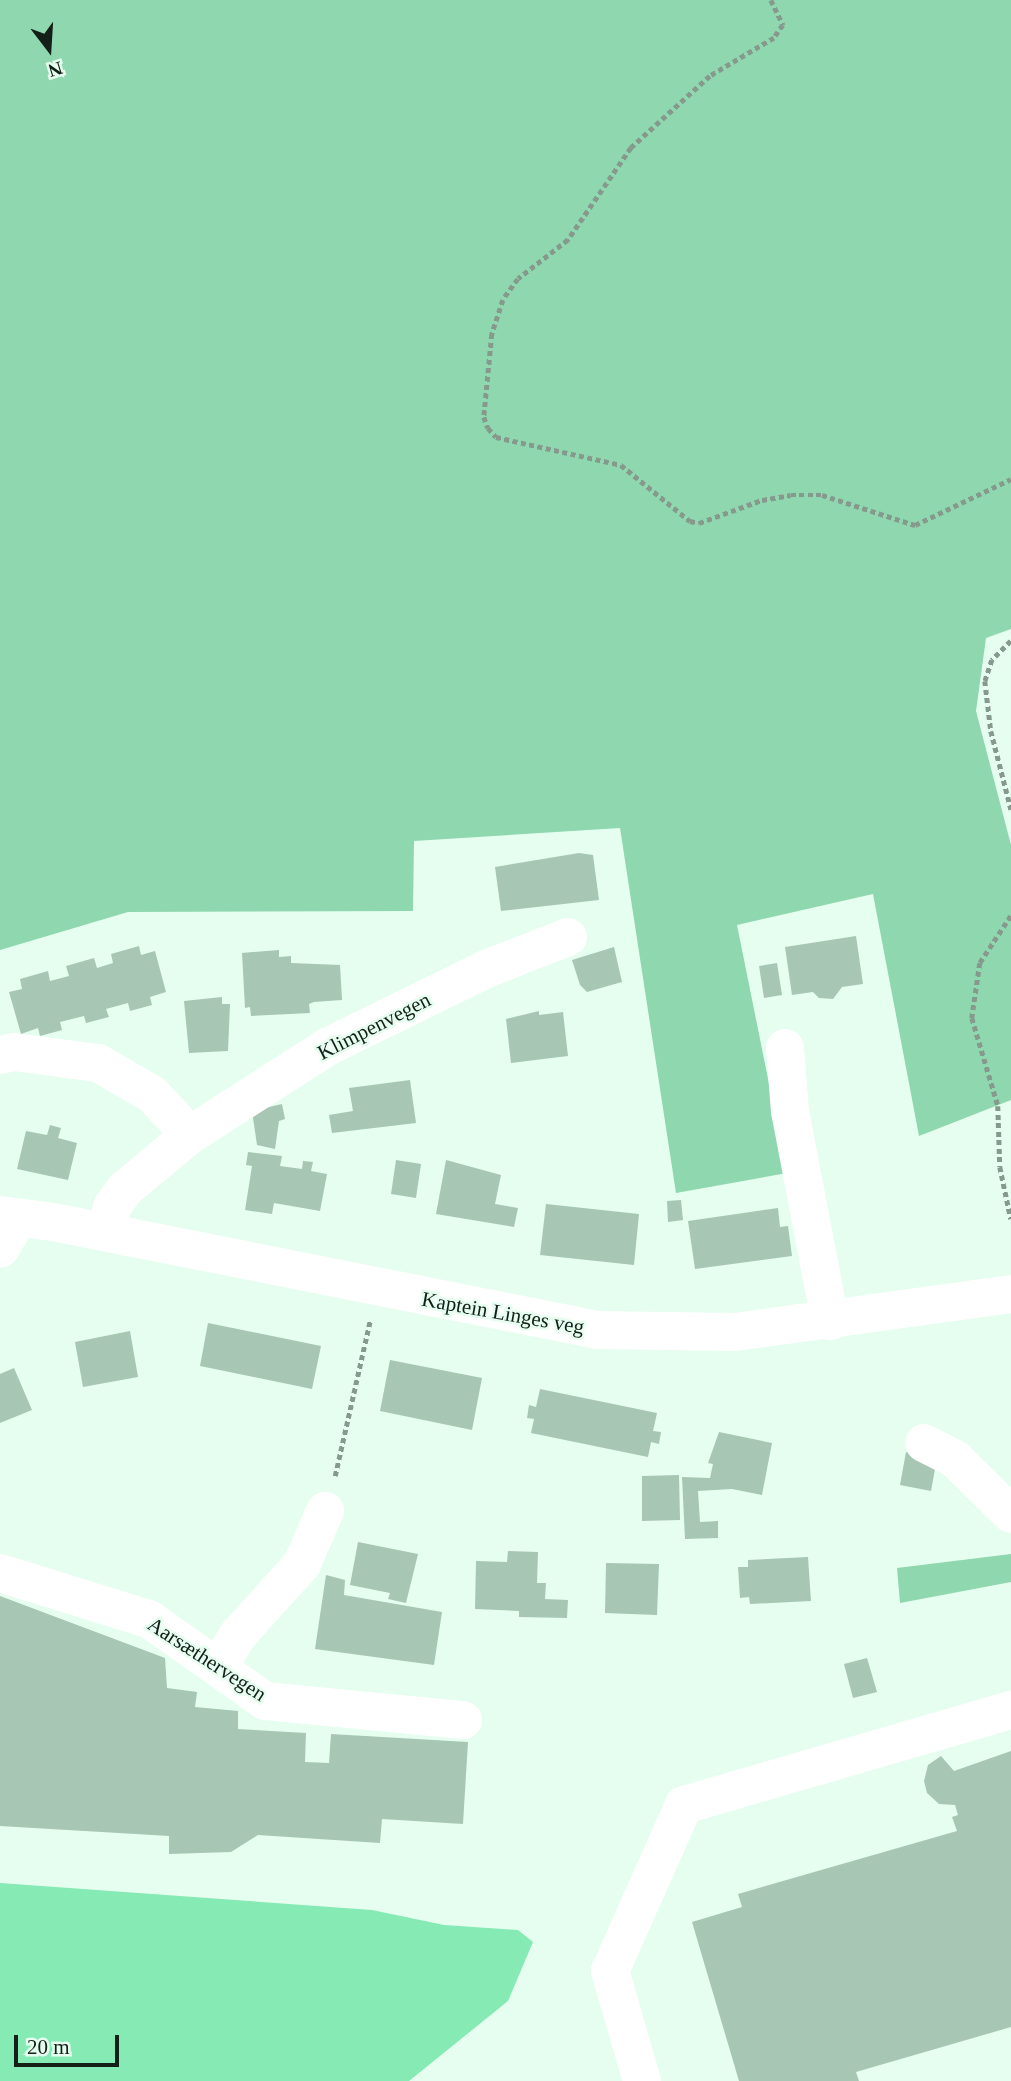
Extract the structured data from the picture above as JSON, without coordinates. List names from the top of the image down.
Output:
{
  "streets": {
    "street": ["Klimpenvegen", "Kaptein Linges veg", "Aarsæthervegen"]
  },
  "crossings": [
    ["Klimpenvegen", "Kaptein Linges veg"]
  ],
  "scale_bar": "20 m",
  "north": "bottom"
}
